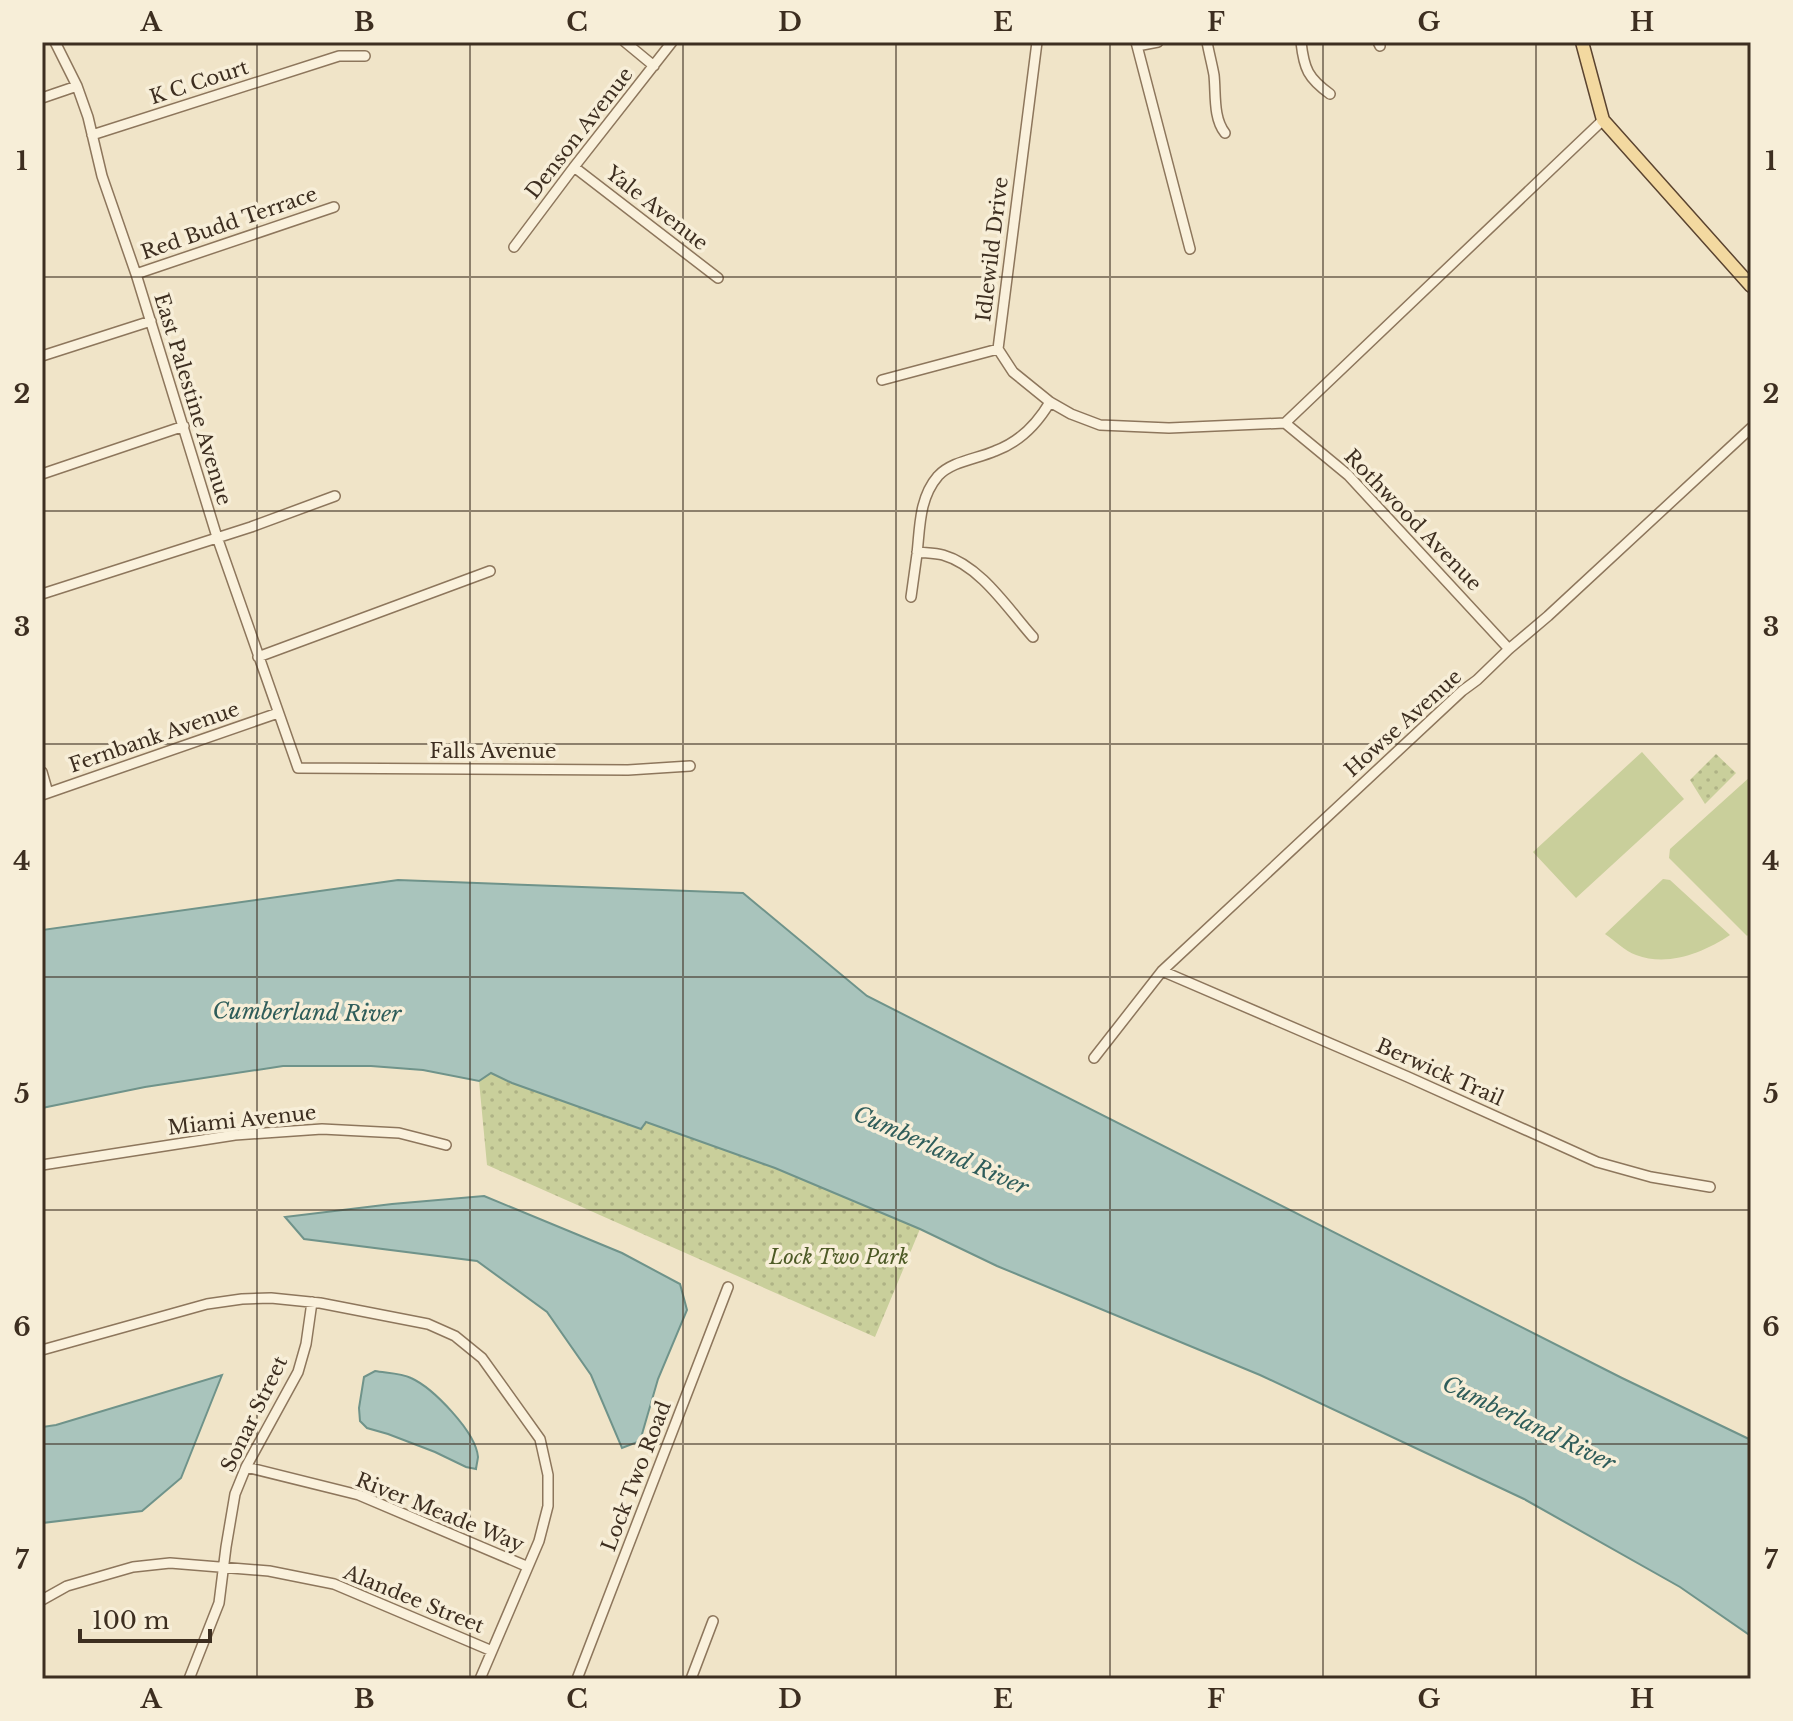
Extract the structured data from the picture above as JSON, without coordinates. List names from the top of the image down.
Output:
{
  "streets": {
    "street": [
      "K C Court",
      "Denson Avenue",
      "Yale Avenue",
      "Red Budd Terrace",
      "Idlewild Drive",
      "East Palestine Avenue",
      "Rothwood Avenue",
      "Howse Avenue",
      "Fernbank Avenue",
      "Falls Avenue",
      "Berwick Trail",
      "Miami Avenue",
      "Sonar Street",
      "Lock Two Road",
      "River Meade Way",
      "Alandee Street"
    ]
  },
  "crossings": [
    ["K C Court", "East Palestine Avenue"],
    ["Denson Avenue", "Yale Avenue"],
    ["Red Budd Terrace", "East Palestine Avenue"],
    ["Idlewild Drive", "Rothwood Avenue"],
    ["East Palestine Avenue", "Fernbank Avenue"],
    ["East Palestine Avenue", "Falls Avenue"],
    ["Rothwood Avenue", "Howse Avenue"],
    ["Howse Avenue", "Berwick Trail"],
    ["Sonar Street", "River Meade Way"],
    ["Sonar Street", "Alandee Street"]
  ],
  "water": ["Cumberland River"],
  "parks": ["Lock Two Park"],
  "scale_bar": "100 m",
  "grid": {
    "columns": [
      "A",
      "B",
      "C",
      "D",
      "E",
      "F",
      "G",
      "H"
    ],
    "rows": [
      "1",
      "2",
      "3",
      "4",
      "5",
      "6",
      "7"
    ]
  }
}
